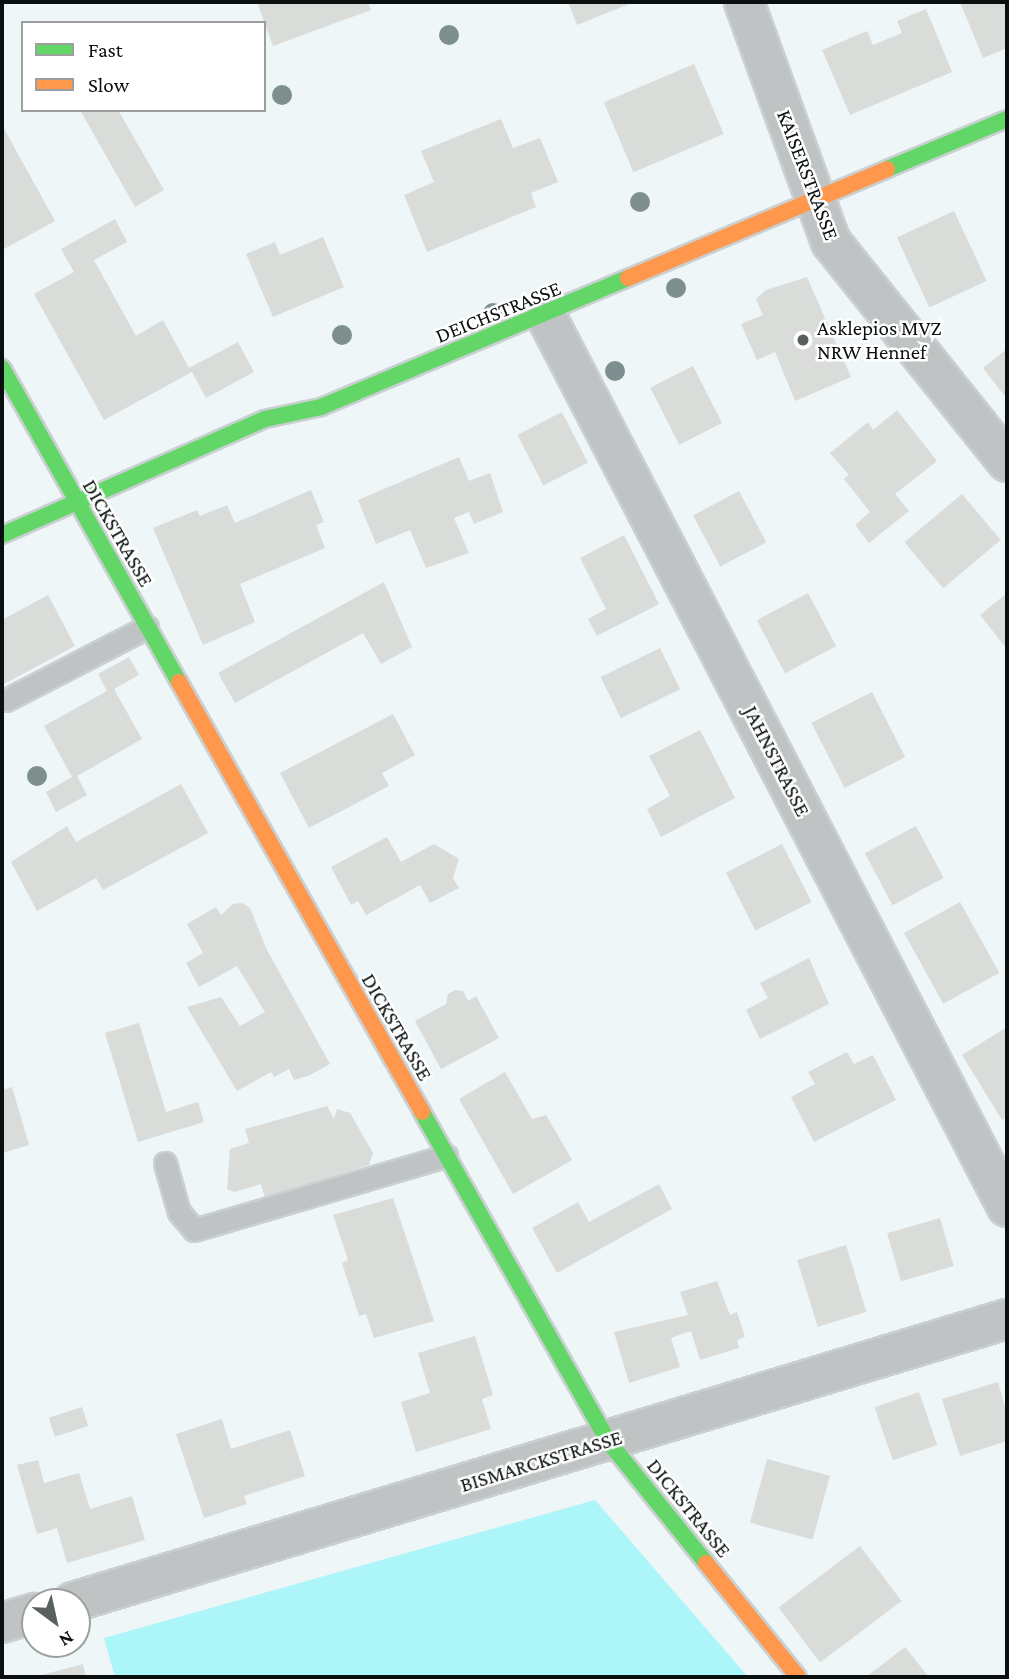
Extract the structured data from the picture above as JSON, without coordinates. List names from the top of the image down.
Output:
{
  "streets": {
    "street": [
      "KAISERSTRASSE",
      "DEICHSTRASSE",
      "DICKSTRASSE",
      "JAHNSTRASSE",
      "BISMARCKSTRASSE"
    ]
  },
  "crossings": [
    ["KAISERSTRASSE", "DEICHSTRASSE"],
    ["DEICHSTRASSE", "DICKSTRASSE"],
    ["DEICHSTRASSE", "JAHNSTRASSE"],
    ["DICKSTRASSE", "BISMARCKSTRASSE"]
  ],
  "places": ["Asklepios MVZ NRW Hennef"],
  "legend": ["Fast", "Slow"],
  "north": "bottom right"
}
